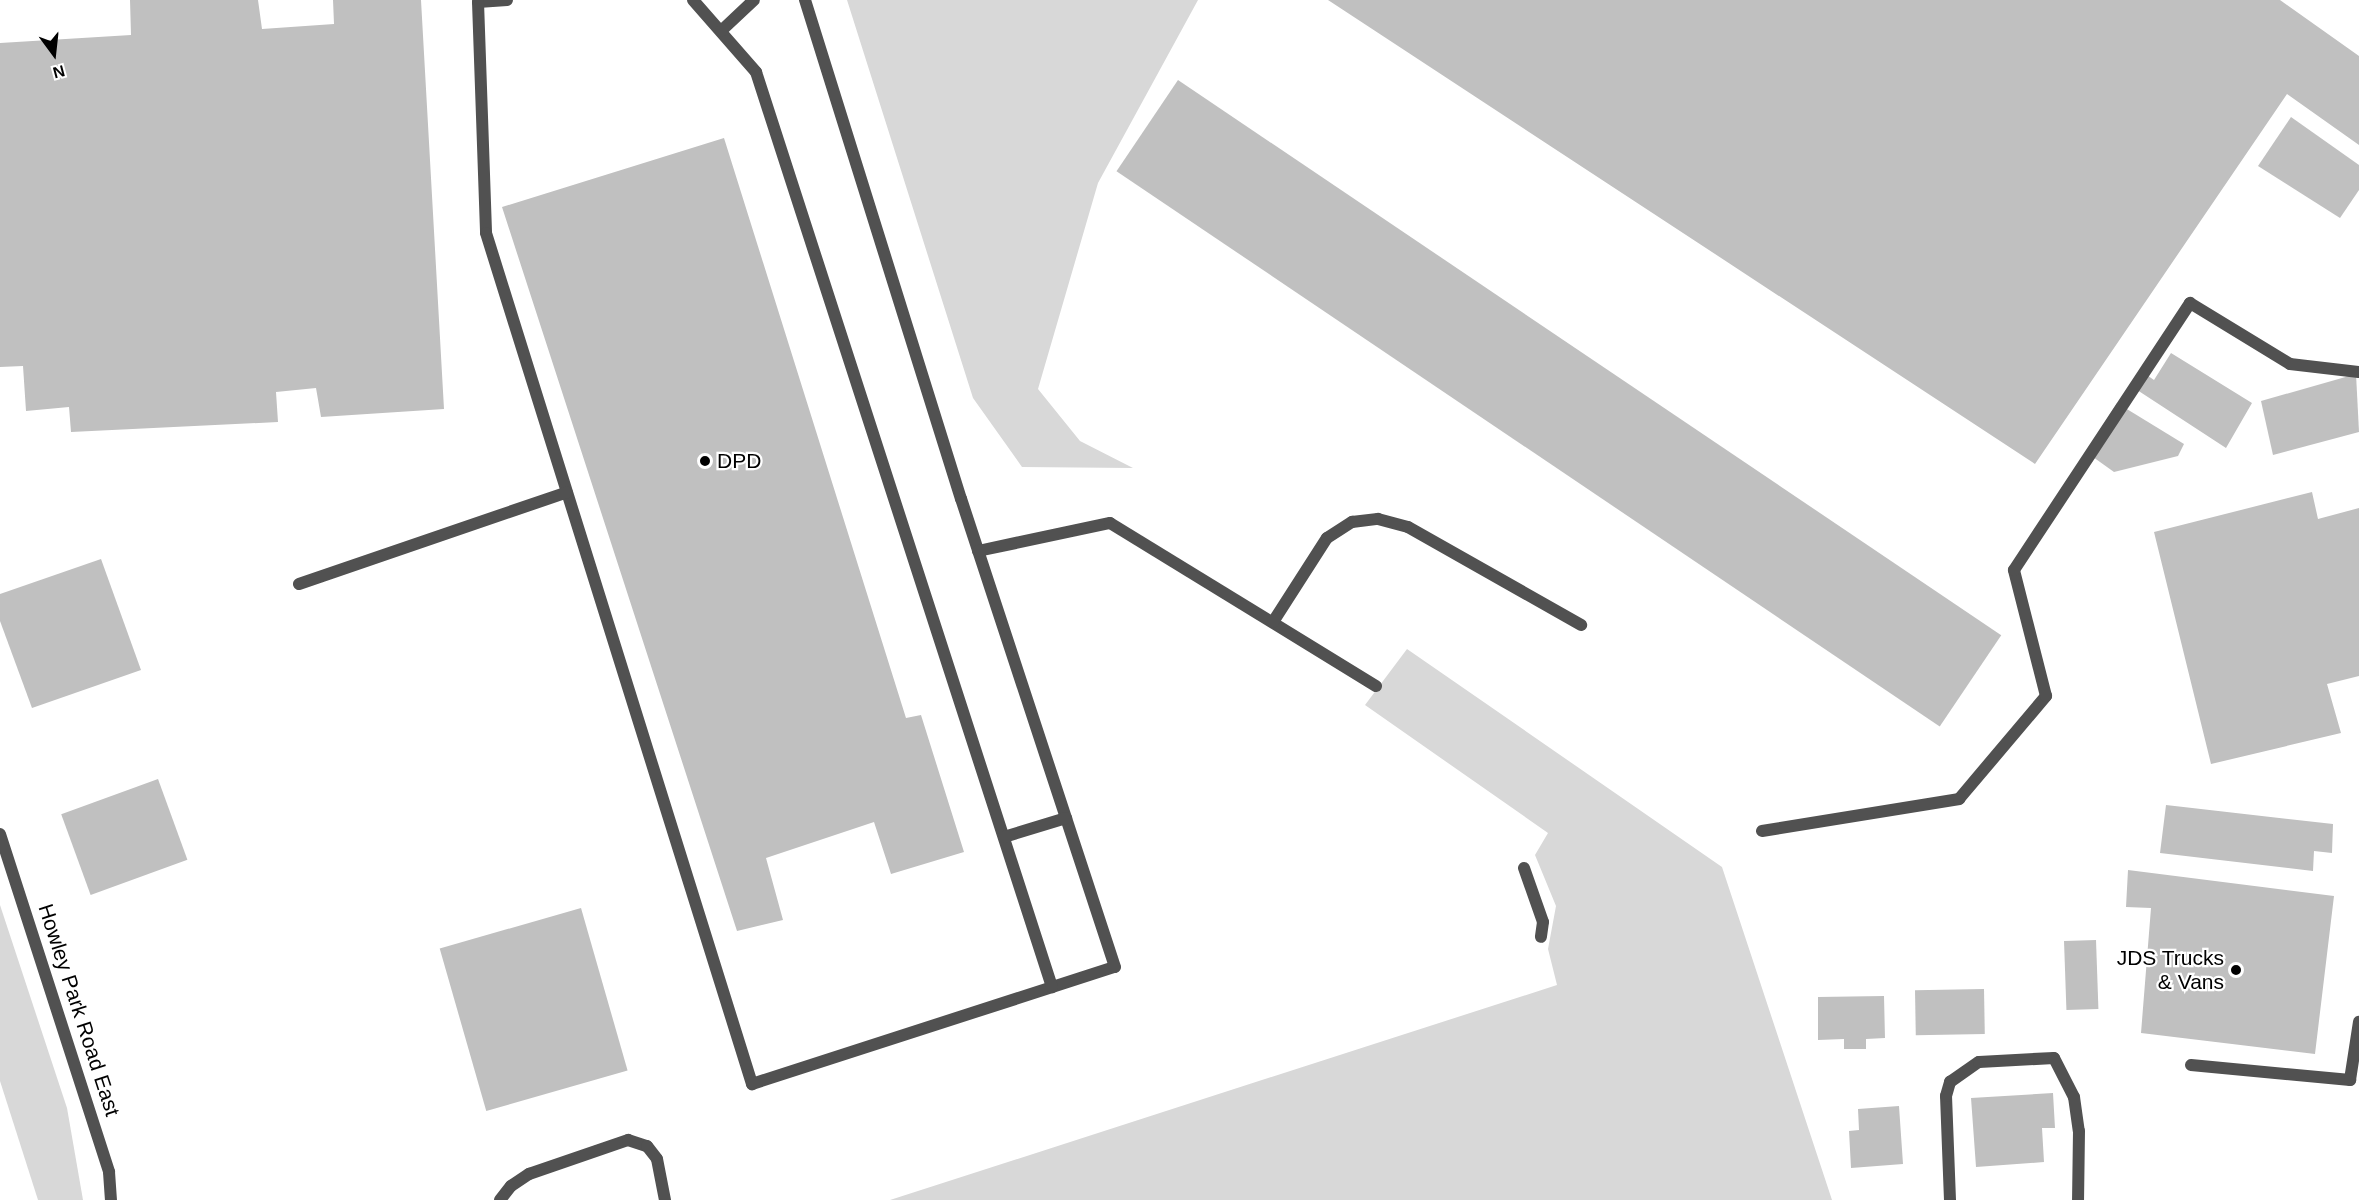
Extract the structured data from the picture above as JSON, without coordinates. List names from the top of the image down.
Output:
{
  "streets": {
    "street": ["Howley Park Road East"]
  },
  "places": ["DPD", "JDS Trucks & Vans"],
  "north": "bottom"
}
